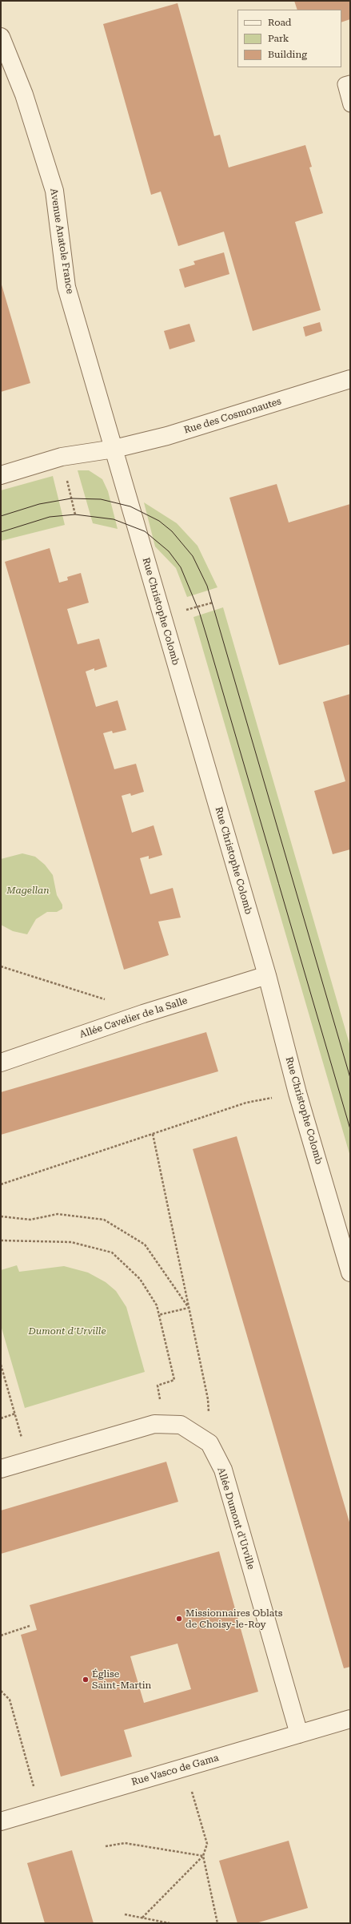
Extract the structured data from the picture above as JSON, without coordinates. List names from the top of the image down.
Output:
{
  "streets": {
    "street": [
      "Avenue Anatole France",
      "Rue des Cosmonautes",
      "Rue Christophe Colomb",
      "Allée Cavelier de la Salle",
      "Allée Dumont d'Urville",
      "Rue Vasco de Gama"
    ]
  },
  "crossings": [
    ["Avenue Anatole France", "Rue des Cosmonautes"],
    ["Avenue Anatole France", "Rue Christophe Colomb"],
    ["Rue des Cosmonautes", "Rue Christophe Colomb"],
    ["Rue Christophe Colomb", "Allée Cavelier de la Salle"],
    ["Allée Dumont d'Urville", "Rue Vasco de Gama"]
  ],
  "parks": ["Magellan", "Dumont d'Urville"],
  "places": ["Missionnaires Oblats de Choisy-le-Roy", "Église Saint-Martin"],
  "legend": ["Road", "Park", "Building"]
}
